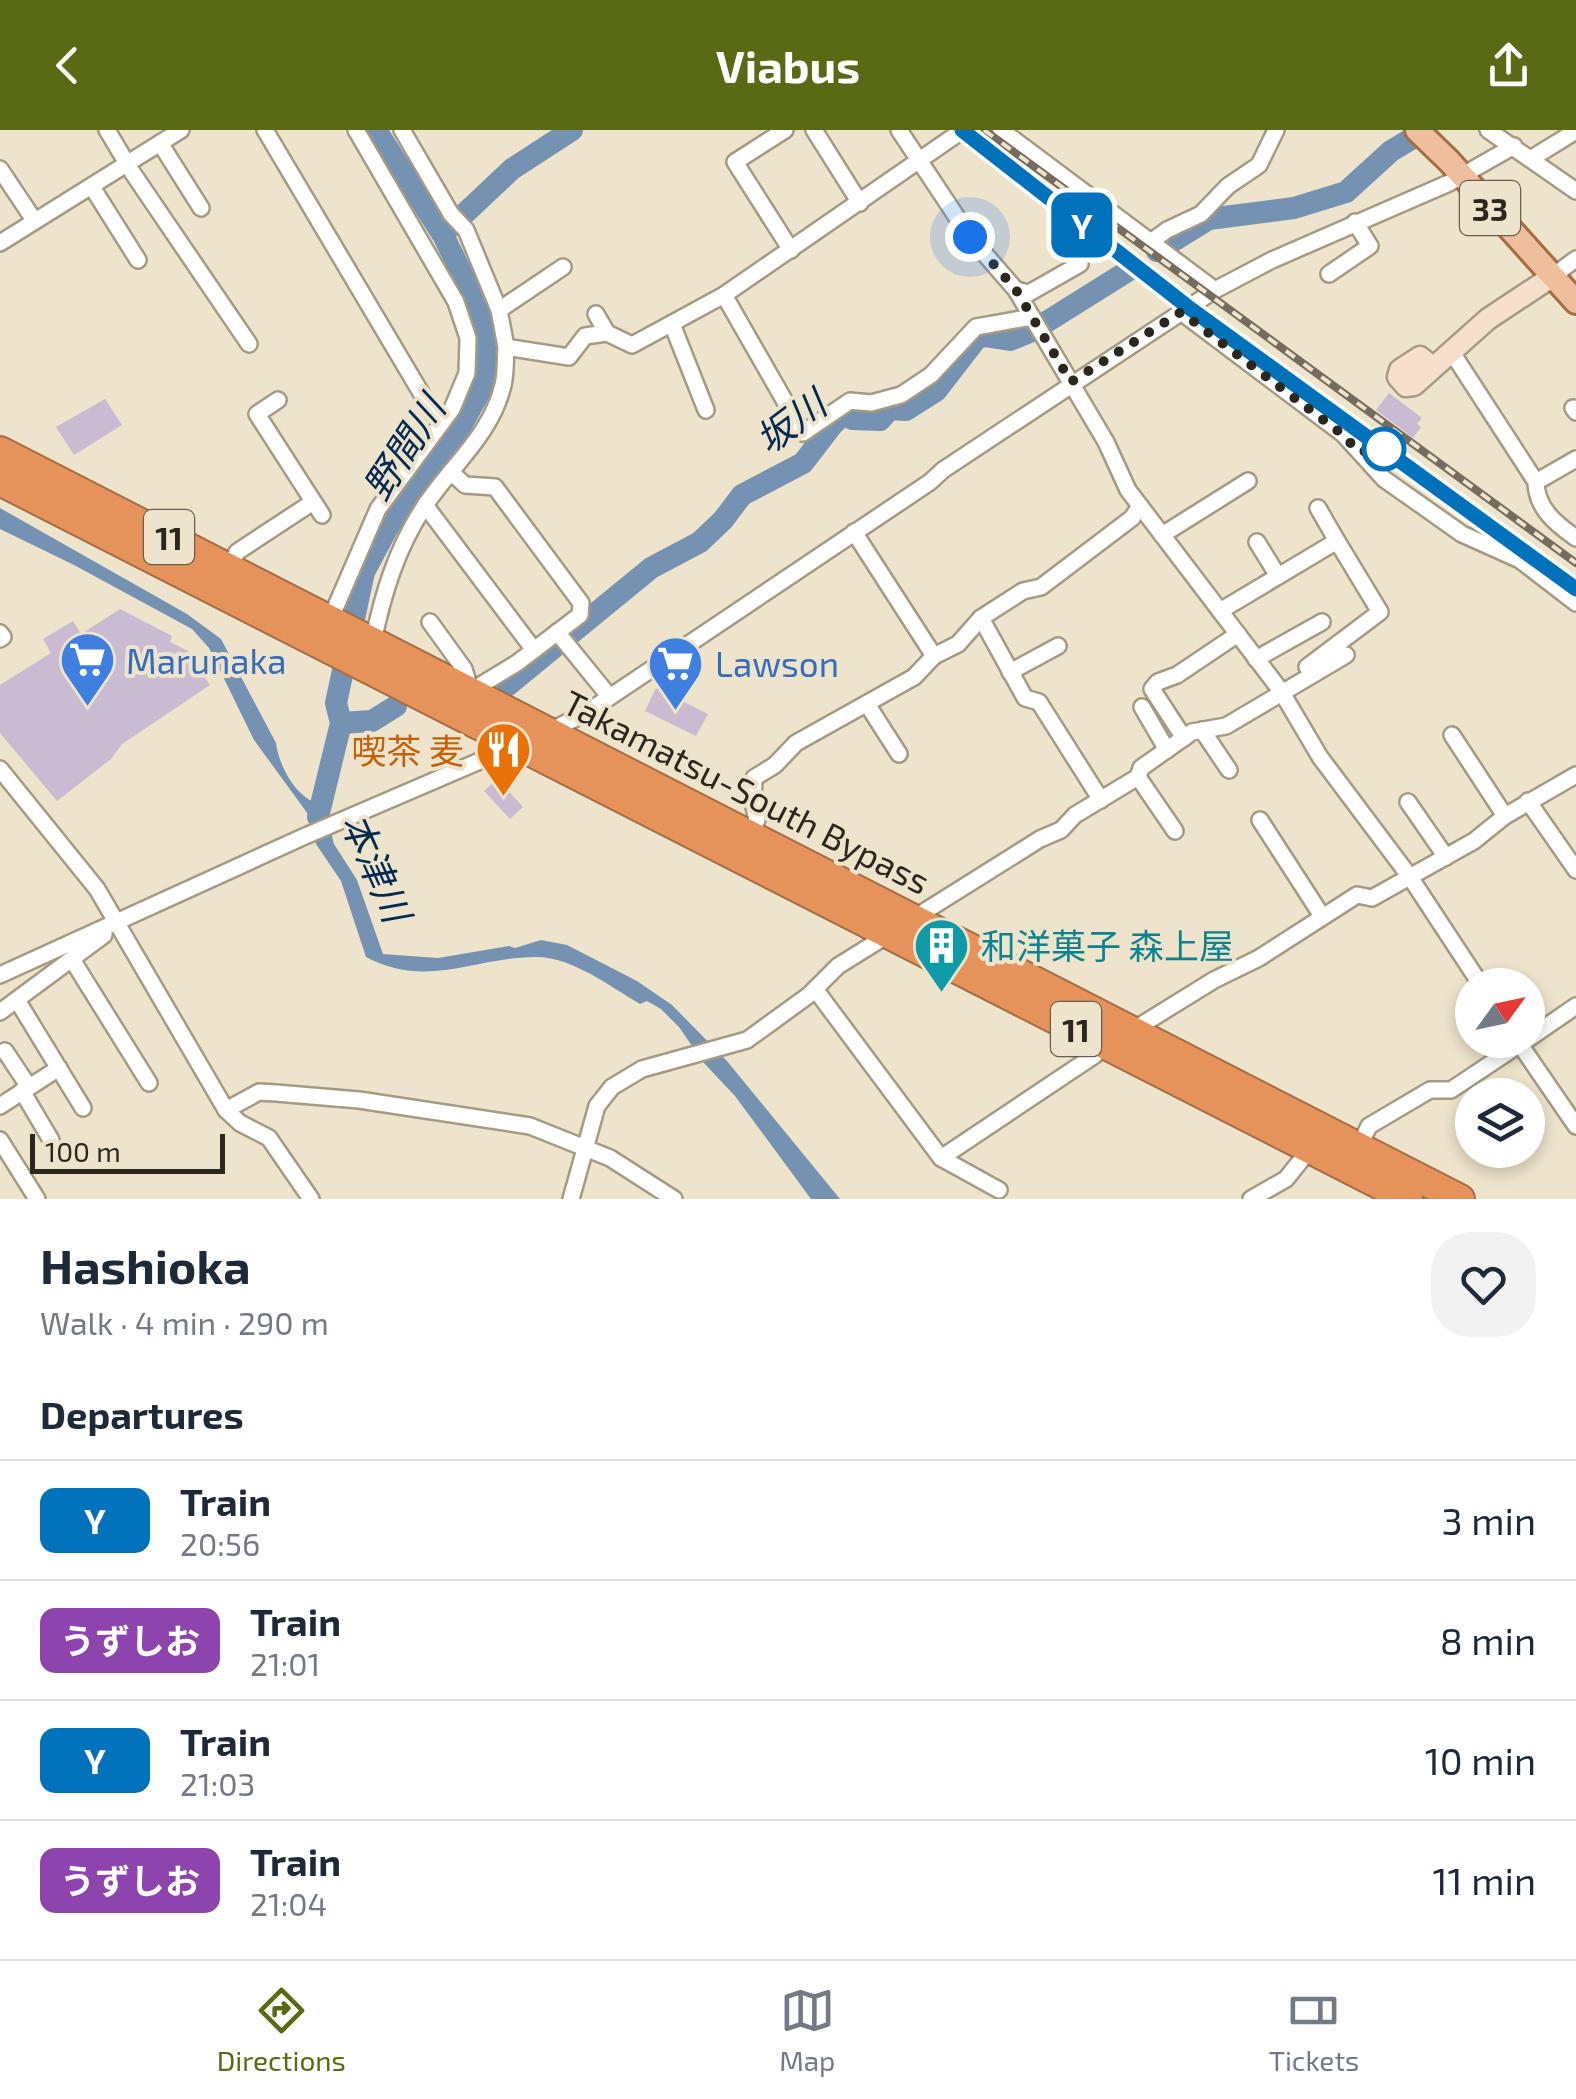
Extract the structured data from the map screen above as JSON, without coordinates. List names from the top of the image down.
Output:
{
  "streets": {
    "highway": ["11", "Takamatsu-South Bypass"],
    "main road": ["33"]
  },
  "water": ["坂川", "野間川", "本津川"],
  "places": {
    "supermarket": ["Marunaka", "Lawson"],
    "restaurant": ["喫茶 麦"],
    "building": ["和洋菓子 森上屋"]
  },
  "scale_bar": "100 m",
  "north": "top right",
  "page": {
    "header": "Viabus",
    "on_map": "Y",
    "scale": "100 m",
    "heading": [
      ["Hashioka", "Walk · 4 min · 290 m"],
      "Departures"
    ],
    "list": [
      {
        "mark": "Y",
        "name": "Train",
        "note": "20:56",
        "value": "3 min"
      },
      {
        "mark": "うずしお",
        "name": "Train",
        "note": "21:01",
        "value": "8 min"
      },
      {
        "mark": "Y",
        "name": "Train",
        "note": "21:03",
        "value": "10 min"
      },
      {
        "mark": "うずしお",
        "name": "Train",
        "note": "21:04",
        "value": "11 min"
      }
    ],
    "tabs": ["Directions", "Map", "Tickets"]
  }
}
